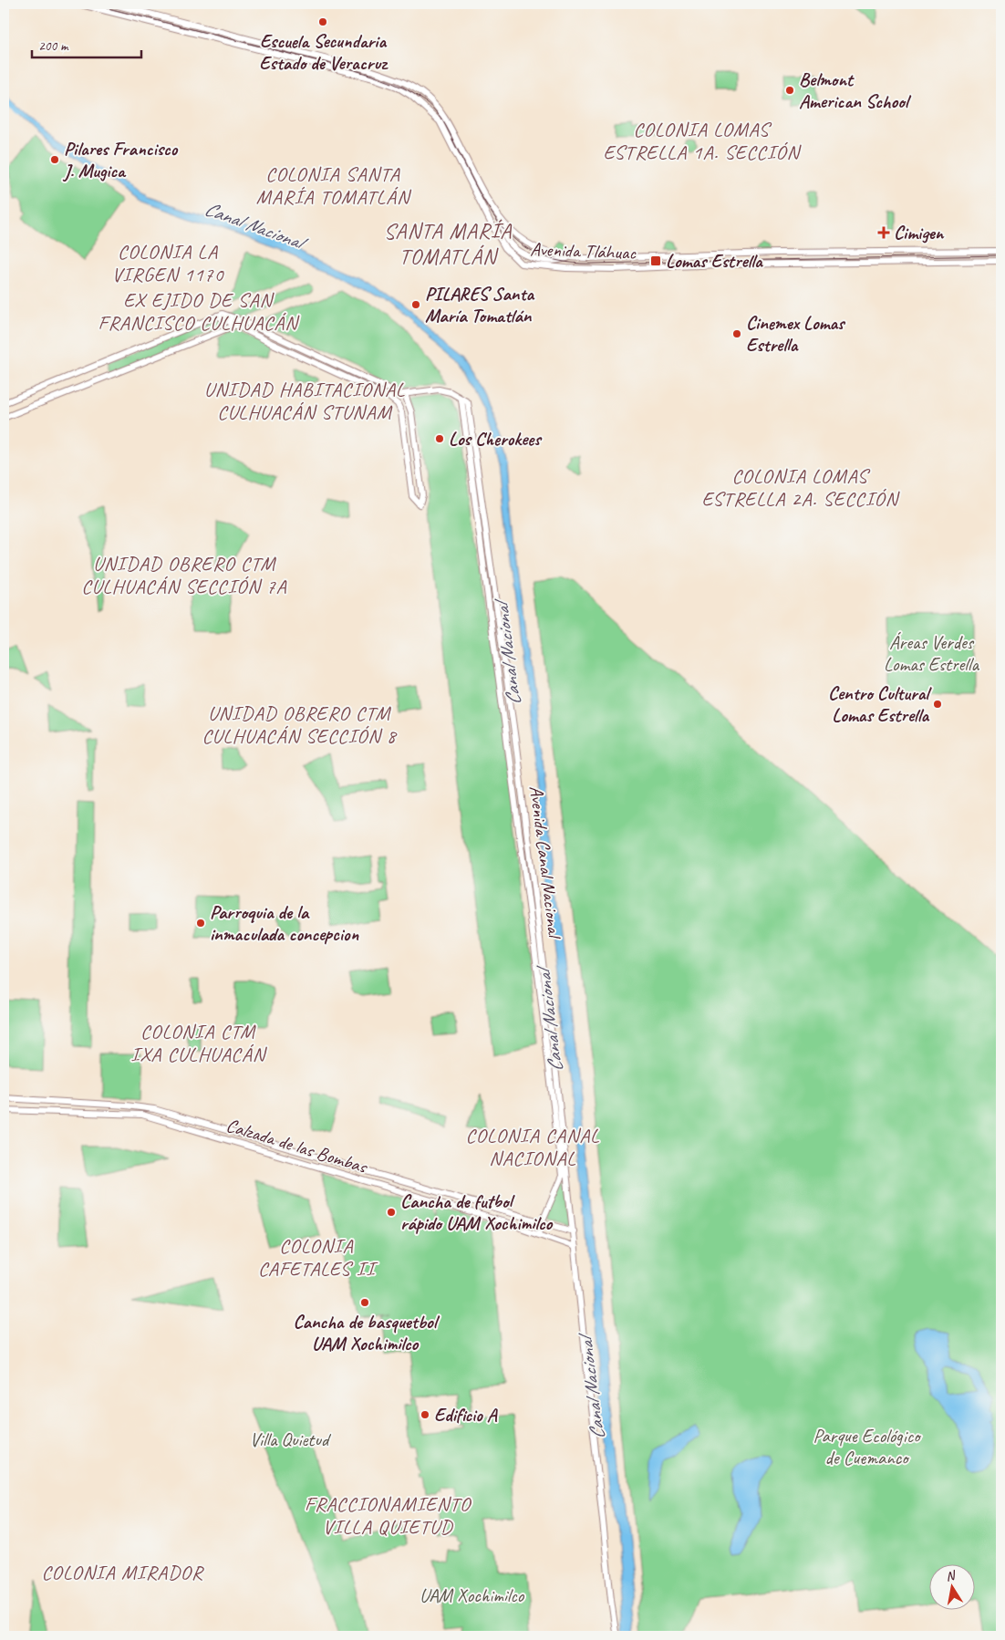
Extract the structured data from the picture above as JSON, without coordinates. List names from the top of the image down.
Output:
{
  "streets": {
    "main road": ["Avenida Tláhuac", "Avenida Canal Nacional", "Calzada de las Bombas"]
  },
  "crossings": [
    ["Avenida Canal Nacional", "Calzada de las Bombas"]
  ],
  "districts": [
    "COLONIA LOMAS ESTRELLA 1A. SECCIÓN",
    "COLONIA SANTA MARÍA TOMATLÁN",
    "SANTA MARÍA TOMATLÁN",
    "COLONIA LA VIRGEN 1170",
    "EX EJIDO DE SAN FRANCISCO CULHUACÁN",
    "UNIDAD HABITACIONAL CULHUACÁN STUNAM",
    "COLONIA LOMAS ESTRELLA 2A. SECCIÓN",
    "UNIDAD OBRERO CTM CULHUACÁN SECCIÓN 7A",
    "UNIDAD OBRERO CTM CULHUACÁN SECCIÓN 8",
    "COLONIA CTM IXA CULHUACÁN",
    "COLONIA CANAL NACIONAL",
    "COLONIA CAFETALES II",
    "FRACCIONAMIENTO VILLA QUIETUD",
    "COLONIA MIRADOR"
  ],
  "water": ["Canal Nacional"],
  "parks": [
    "Áreas Verdes Lomas Estrella",
    "Parque Ecológico de Cuemanco",
    "Villa Quietud",
    "UAM Xochimilco"
  ],
  "places": {
    "other": [
      "Escuela Secundaria Estado de Veracruz",
      "Belmont American School",
      "Pilares Francisco J. Mugica",
      "PILARES Santa María Tomatlán",
      "Cinemex Lomas Estrella",
      "Los Cherokees",
      "Centro Cultural Lomas Estrella",
      "Parroquia de la inmaculada concepcion",
      "Cancha de futbol rápido UAM Xochimilco",
      "Cancha de basquetbol UAM Xochimilco",
      "Edificio A"
    ],
    "health": ["Cimigen"],
    "transit": ["Lomas Estrella"]
  },
  "scale_bar": "200 m",
  "north": "top"
}
